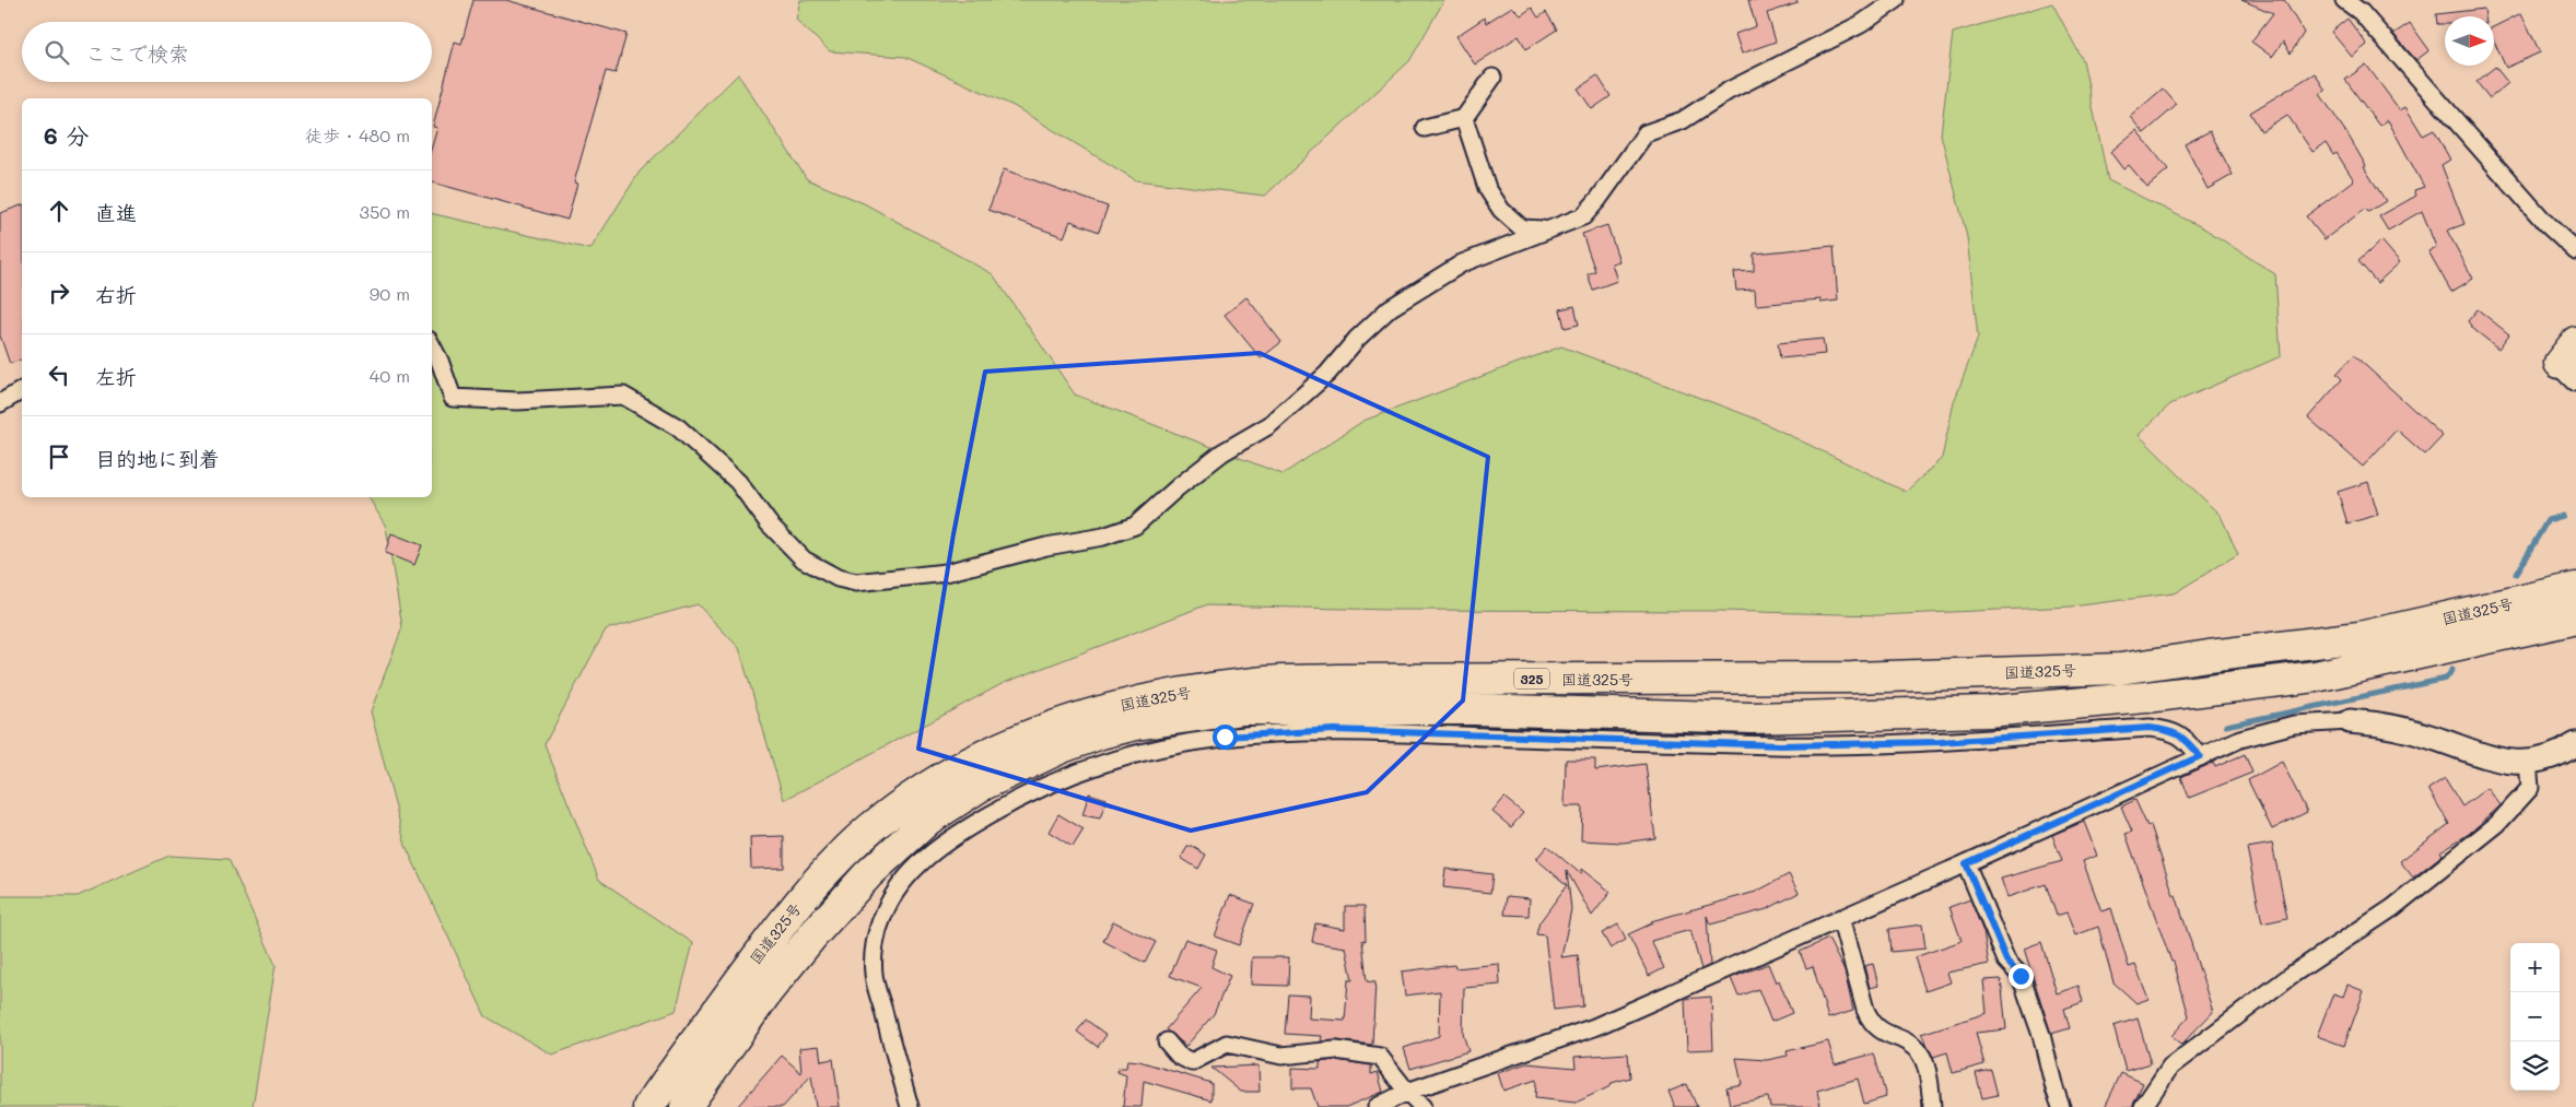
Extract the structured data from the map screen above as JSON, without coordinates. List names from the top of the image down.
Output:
{
  "streets": {
    "highway": ["国道325号", "325"]
  },
  "north": "right",
  "page": {
    "search": "ここで検索",
    "heading": ["6 分", "徒歩 · 480 m"],
    "list": [
      ["直進", "350 m"],
      ["右折", "90 m"],
      ["左折", "40 m"],
      "目的地に到着"
    ],
    "map_buttons": ["+", "−"]
  }
}
